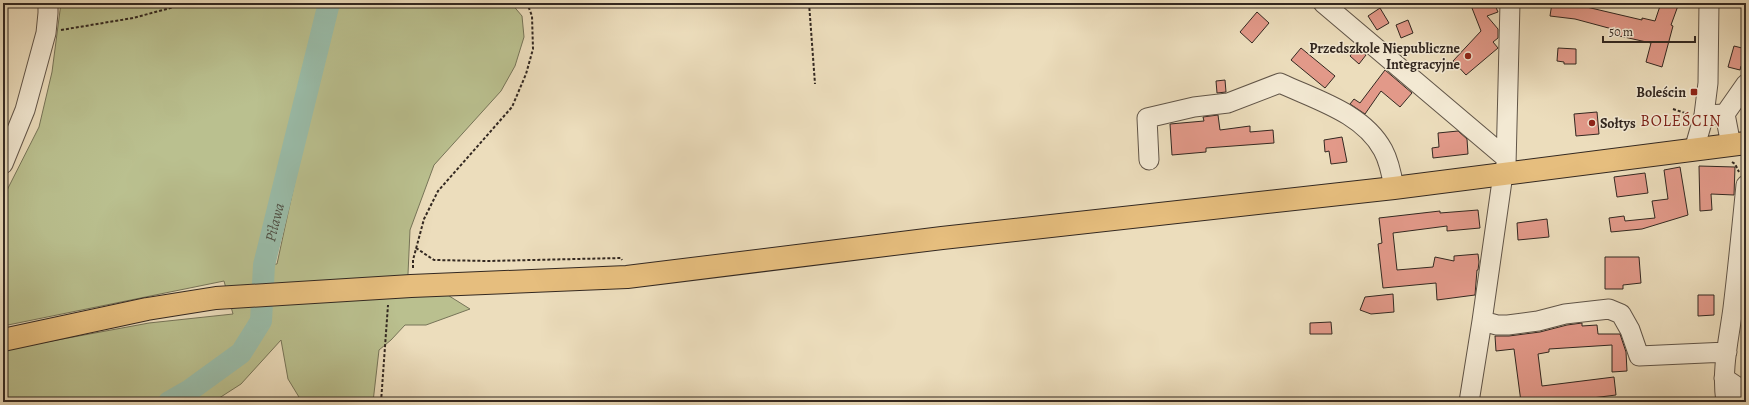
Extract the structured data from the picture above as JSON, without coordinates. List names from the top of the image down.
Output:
{
  "districts": ["BOLEŚCIN"],
  "water": ["Piława"],
  "places": {
    "other": ["Przedszkole Niepubliczne Integracyjne", "Sołtys"],
    "transit": ["Boleścin"]
  },
  "scale_bar": "50 m"
}
